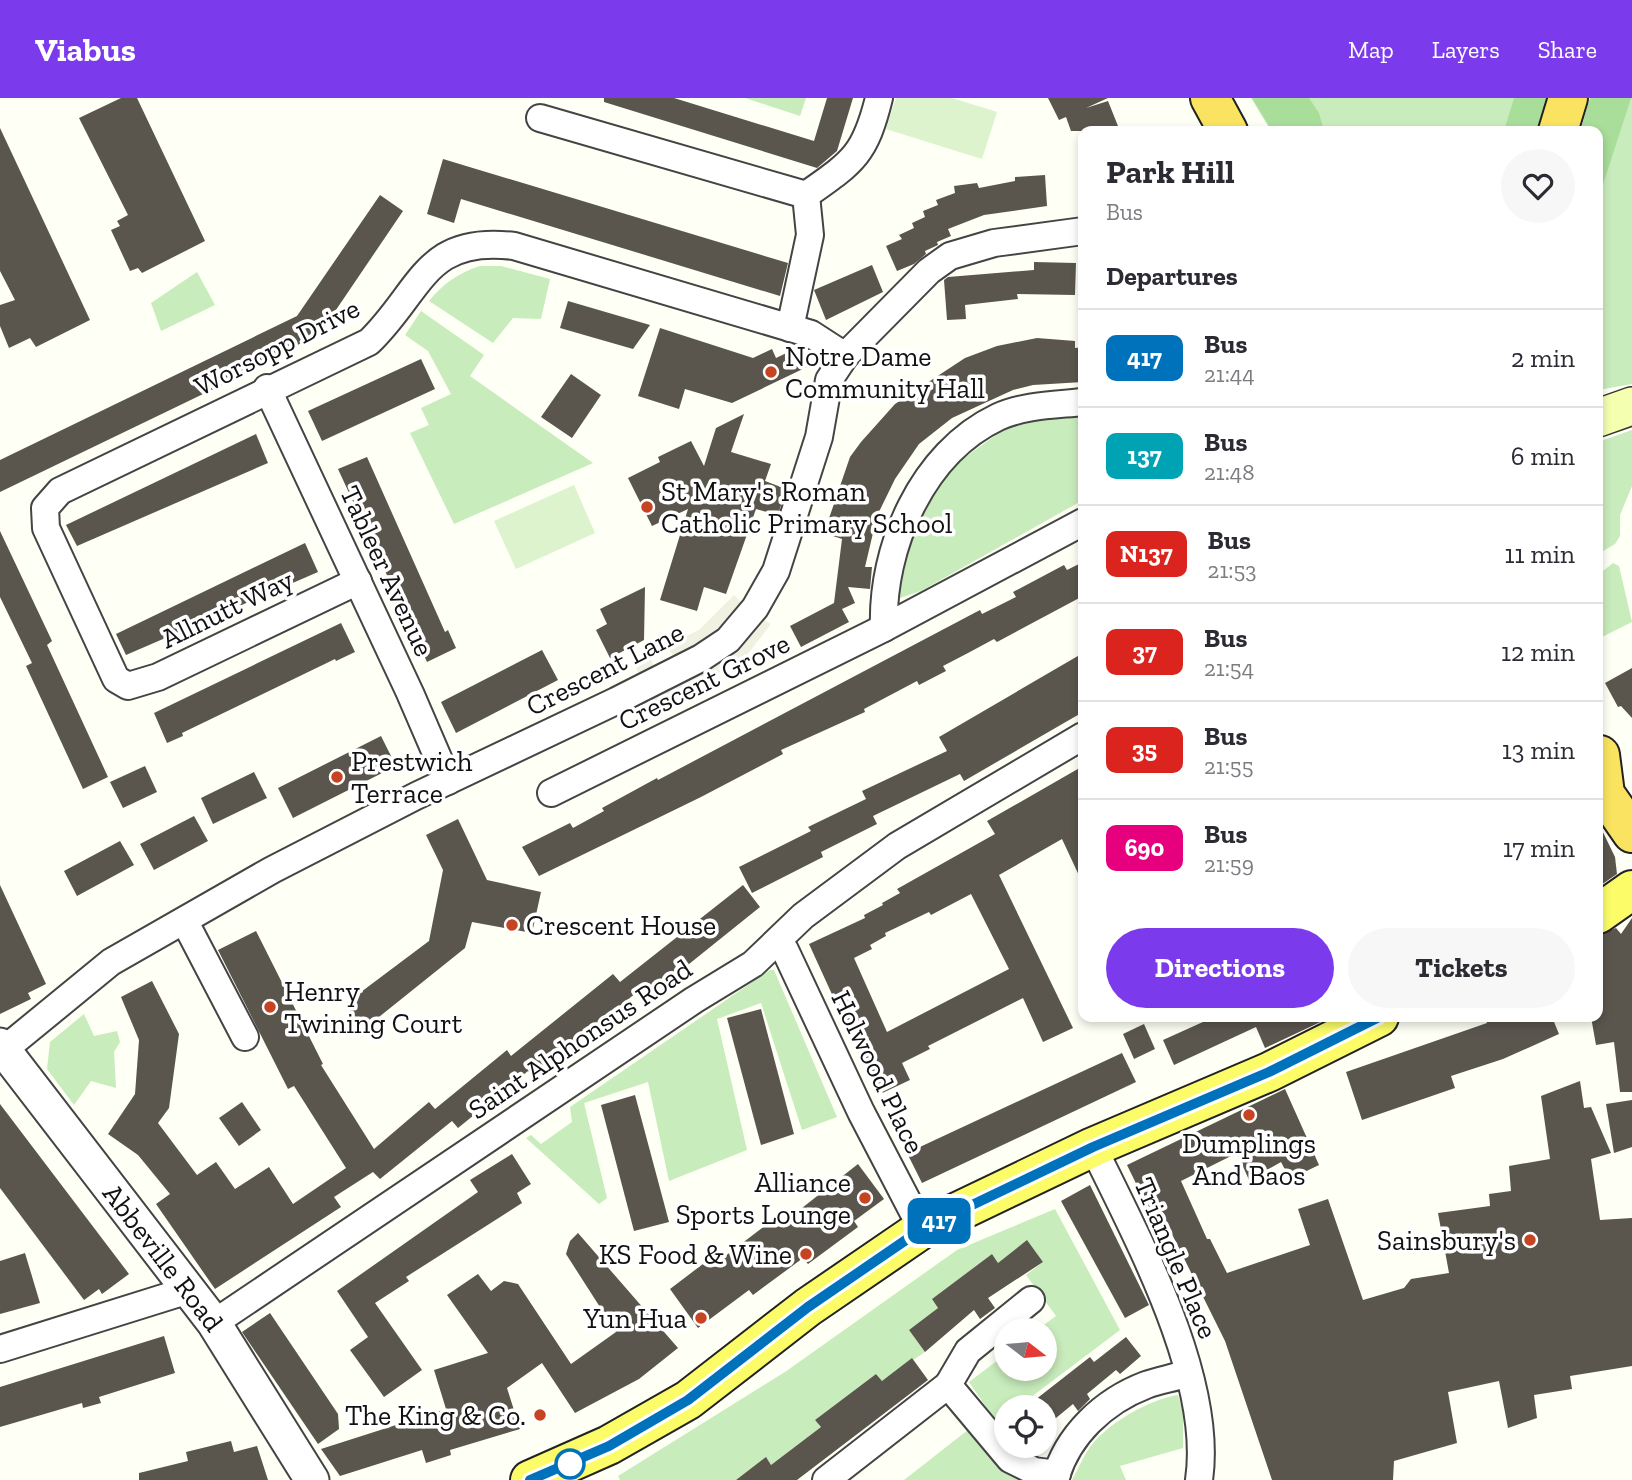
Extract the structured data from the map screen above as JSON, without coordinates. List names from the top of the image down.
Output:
{
  "streets": {
    "street": [
      "Worsopp Drive",
      "Tableer Avenue",
      "Allnutt Way",
      "Crescent Lane",
      "Crescent Grove",
      "Saint Alphonsus Road",
      "Holwood Place",
      "Abbeville Road",
      "Triangle Place"
    ]
  },
  "crossings": [
    ["Worsopp Drive", "Tableer Avenue"],
    ["Worsopp Drive", "Allnutt Way"],
    ["Worsopp Drive", "Crescent Lane"],
    ["Tableer Avenue", "Allnutt Way"],
    ["Tableer Avenue", "Crescent Lane"],
    ["Crescent Lane", "Abbeville Road"],
    ["Saint Alphonsus Road", "Holwood Place"],
    ["Saint Alphonsus Road", "Abbeville Road"]
  ],
  "places": [
    "Notre Dame Community Hall",
    "St Mary's Roman Catholic Primary School",
    "Prestwich Terrace",
    "Crescent House",
    "Henry Twining Court",
    "Dumplings And Baos",
    "Alliance Sports Lounge",
    "Sainsbury's",
    "KS Food & Wine",
    "Yun Hua",
    "The King & Co."
  ],
  "lines": ["bus line 417"],
  "north": "right",
  "page": {
    "header": "Viabus",
    "nav": ["Map", "Layers", "Share"],
    "on_map": "417",
    "heading": [
      ["Park Hill", "Bus"],
      "Departures"
    ],
    "list": [
      {
        "mark": "417",
        "name": "Bus",
        "note": "21:44",
        "value": "2 min"
      },
      {
        "mark": "137",
        "name": "Bus",
        "note": "21:48",
        "value": "6 min"
      },
      {
        "mark": "N137",
        "name": "Bus",
        "note": "21:53",
        "value": "11 min"
      },
      {
        "mark": "37",
        "name": "Bus",
        "note": "21:54",
        "value": "12 min"
      },
      {
        "mark": "35",
        "name": "Bus",
        "note": "21:55",
        "value": "13 min"
      },
      {
        "mark": "690",
        "name": "Bus",
        "note": "21:59",
        "value": "17 min"
      }
    ],
    "buttons": ["Directions", "Tickets"]
  }
}
